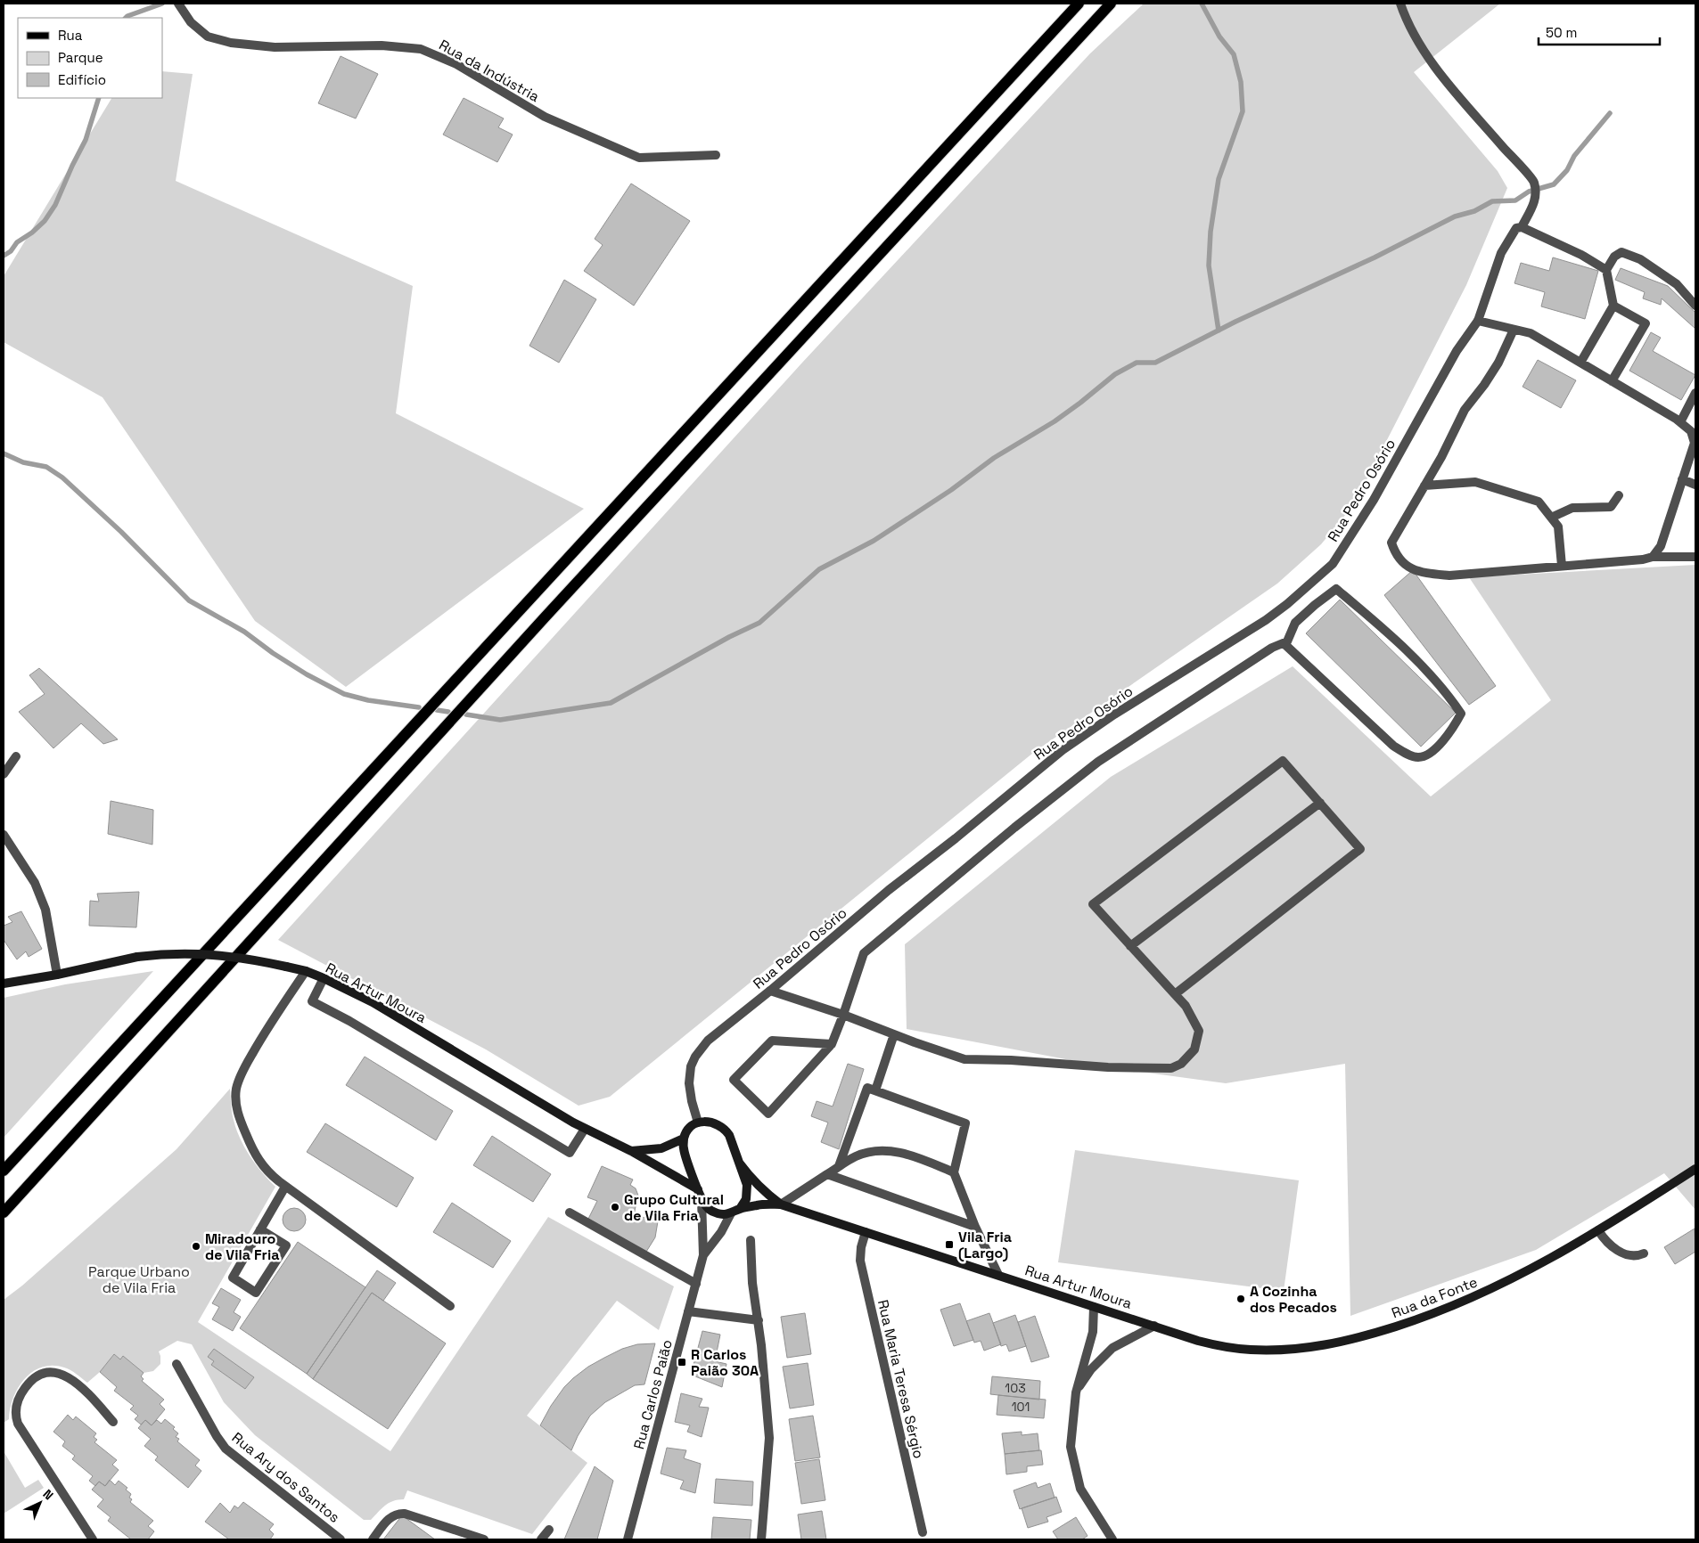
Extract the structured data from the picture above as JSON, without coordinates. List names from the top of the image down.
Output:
{
  "streets": {
    "main road": ["Rua Artur Moura", "Rua da Fonte"],
    "street": [
      "Rua da Indústria",
      "Rua Pedro Osório",
      "Rua Maria Teresa Sérgio",
      "Rua Carlos Paião",
      "Rua Ary dos Santos"
    ]
  },
  "crossings": [
    ["Rua Artur Moura", "Rua da Fonte"],
    ["Rua Artur Moura", "Rua Maria Teresa Sérgio"]
  ],
  "parks": ["Parque Urbano de Vila Fria"],
  "places": {
    "other": ["Grupo Cultural de Vila Fria", "Miradouro de Vila Fria", "A Cozinha dos Pecados"],
    "transit": ["Vila Fria (Largo)", "R Carlos Paião 30A"]
  },
  "house_numbers": ["103", "101"],
  "legend": ["Rua", "Parque", "Edifício"],
  "scale_bar": "50 m",
  "north": "top right"
}
